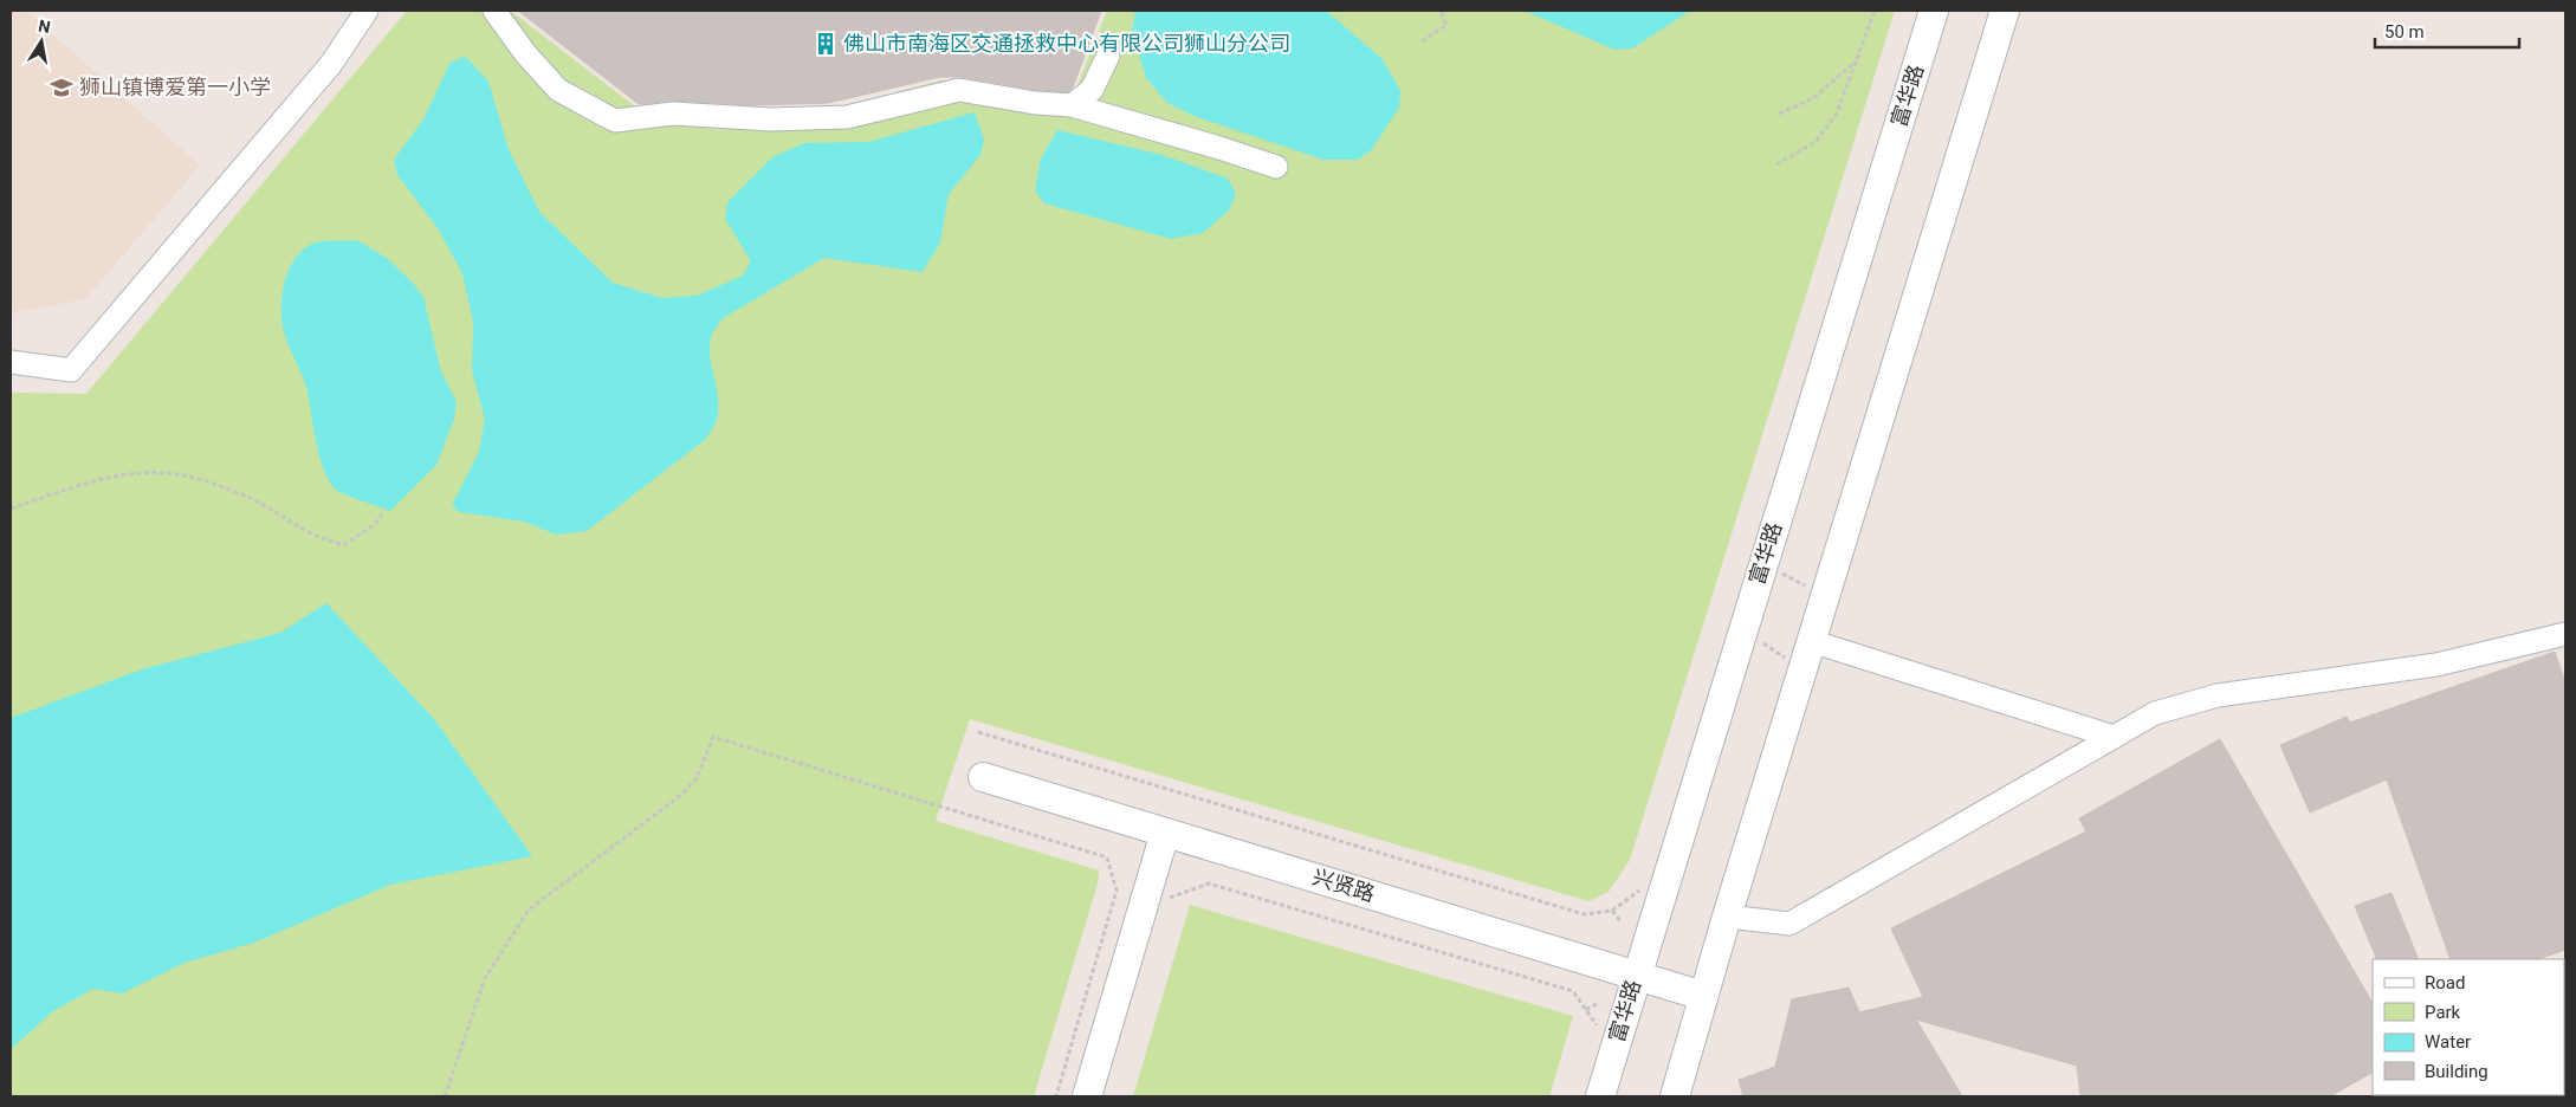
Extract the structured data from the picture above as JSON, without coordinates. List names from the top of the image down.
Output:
{
  "streets": {
    "street": ["富华路", "兴贤路"]
  },
  "crossings": [
    ["富华路", "兴贤路"]
  ],
  "places": {
    "building": ["佛山市南海区交通拯救中心有限公司狮山分公司"],
    "school or university": ["狮山镇博爱第一小学"]
  },
  "legend": [
    "Road",
    "Park",
    "Water",
    "Building"
  ],
  "scale_bar": "50 m",
  "north": "top"
}
